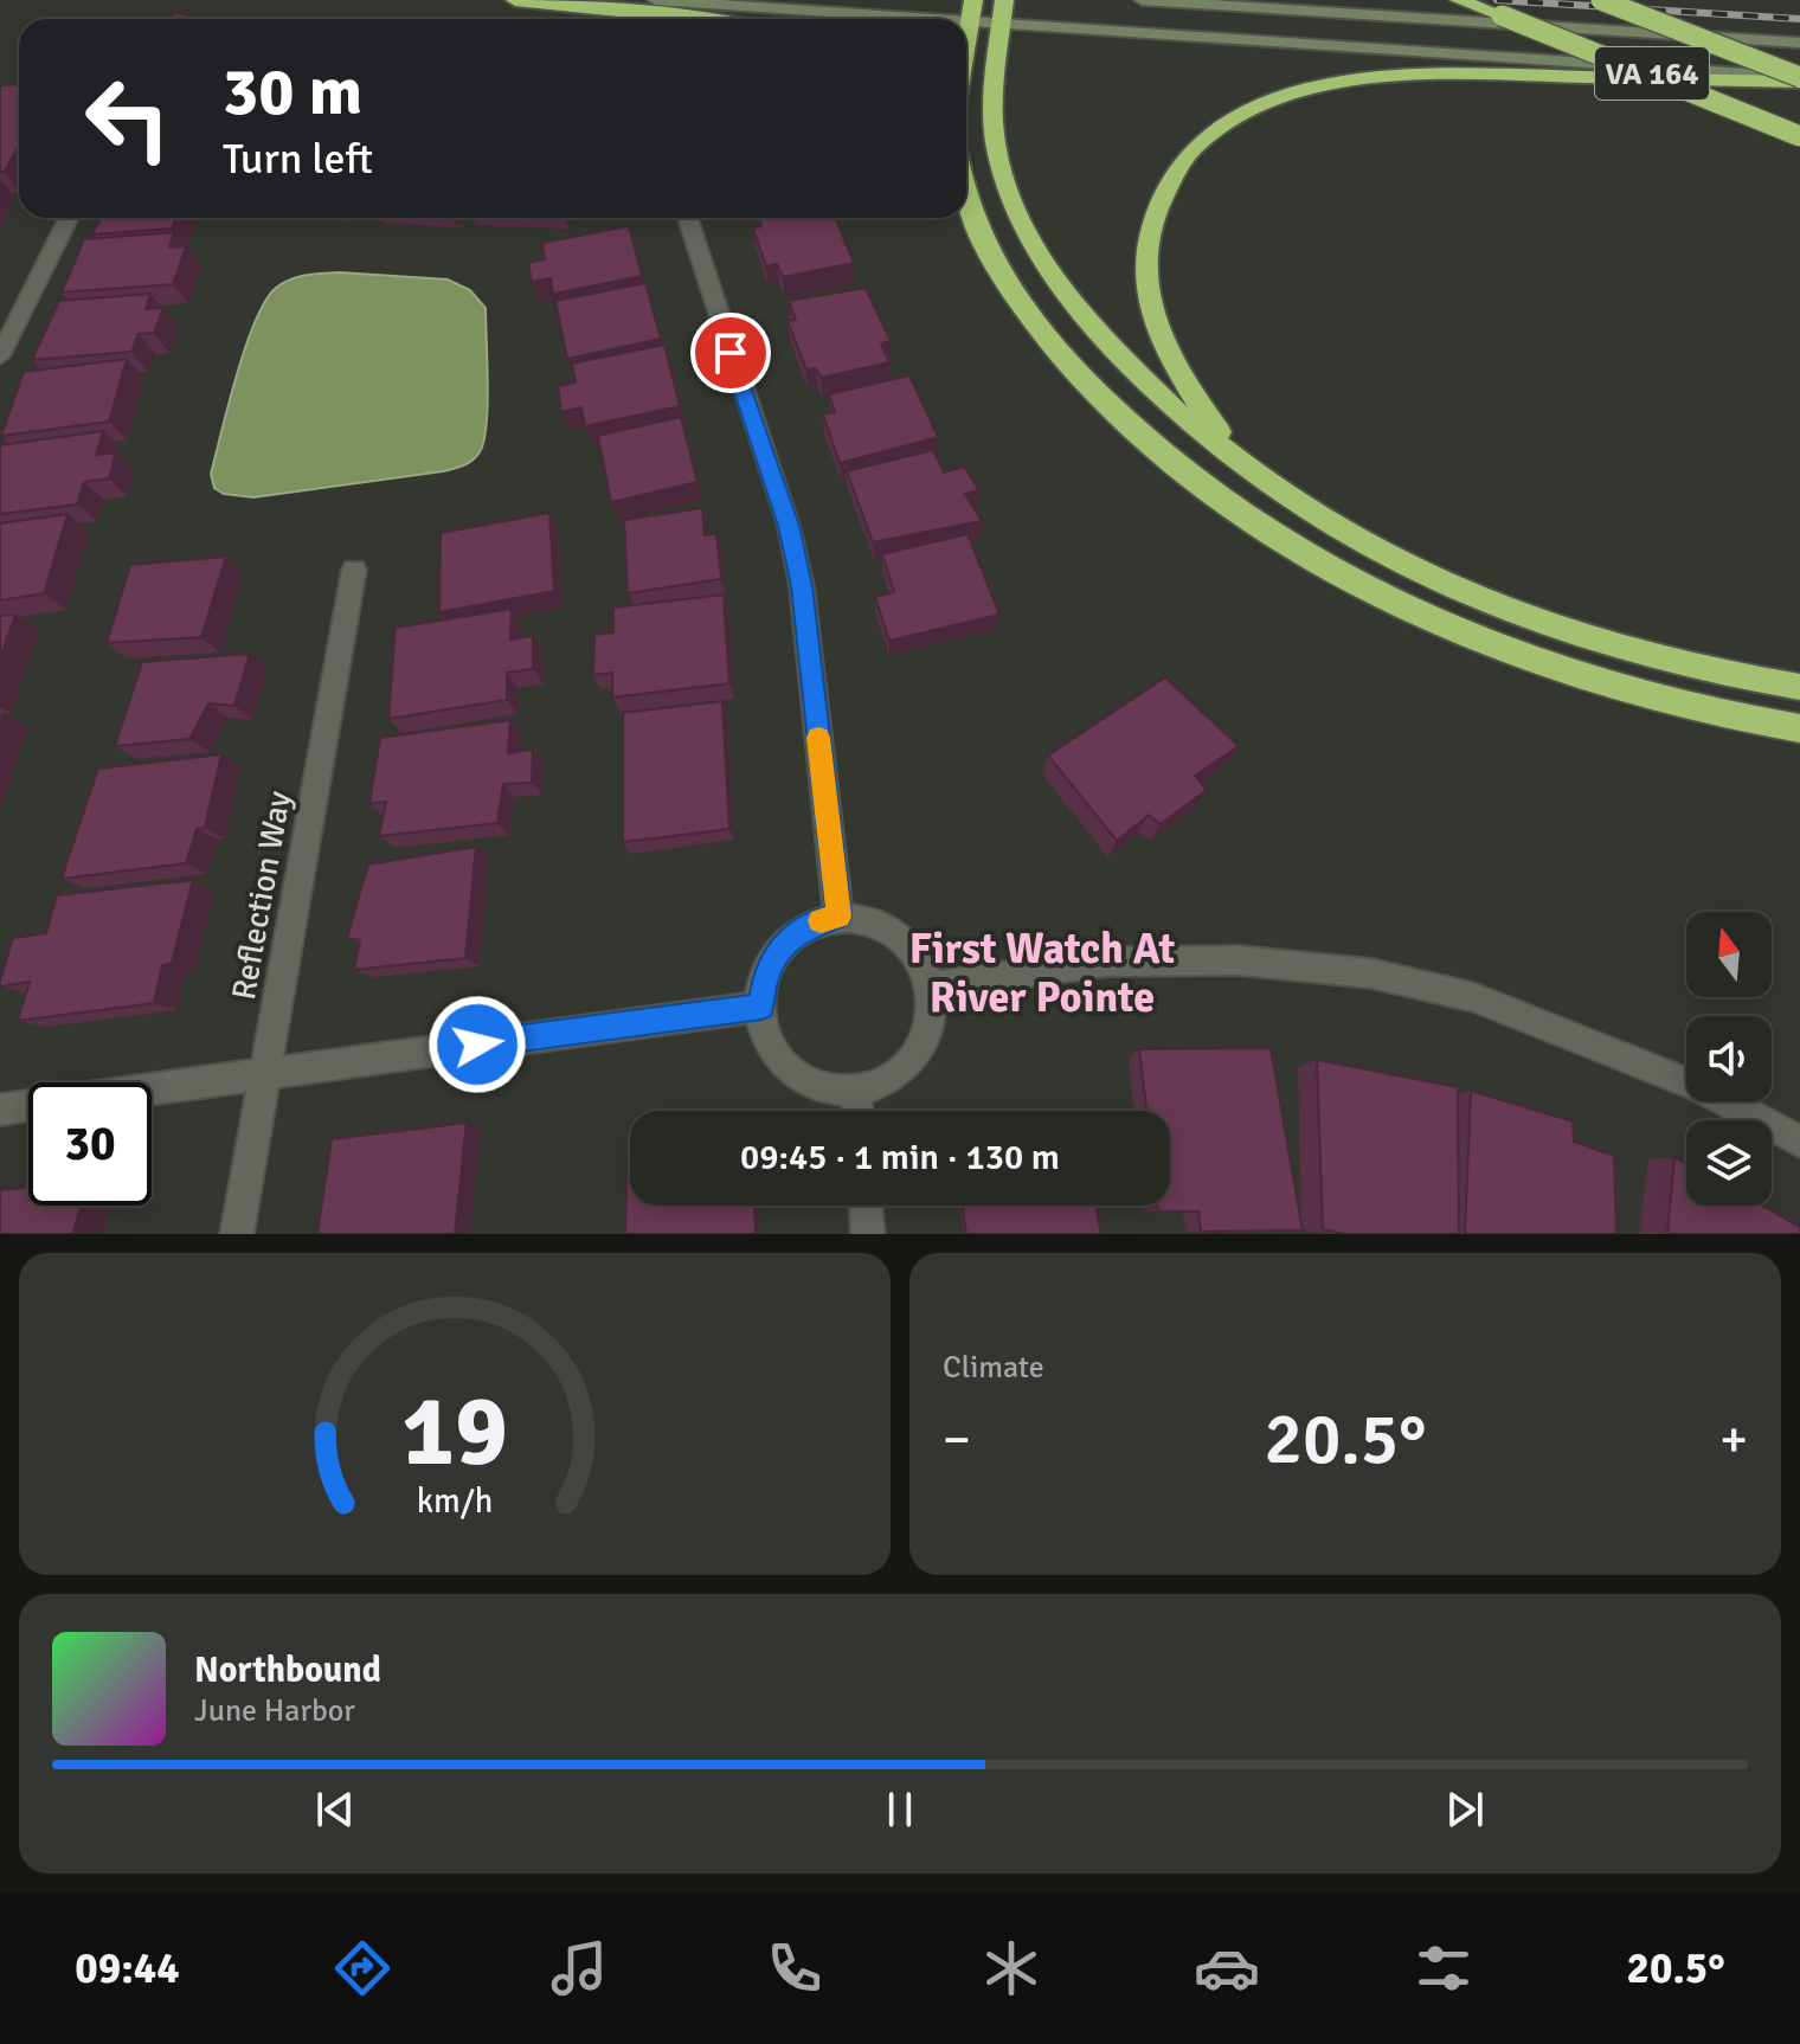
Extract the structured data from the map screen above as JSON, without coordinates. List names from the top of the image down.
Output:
{
  "streets": {
    "highway": ["VA 164"],
    "street": ["Reflection Way"]
  },
  "districts": ["First Watch At River Pointe"],
  "north": "top",
  "page": {
    "turn": ["30 m", "Turn left"],
    "limit": "30",
    "trip": "09:45 · 1 min · 130 m",
    "tile": "Climate",
    "heat": ["−", "20.5°", "+"],
    "song": ["Northbound", "June Harbor"],
    "tabs": ["09:44", "20.5°"],
    "gauge": ["19", "km/h"]
  }
}
